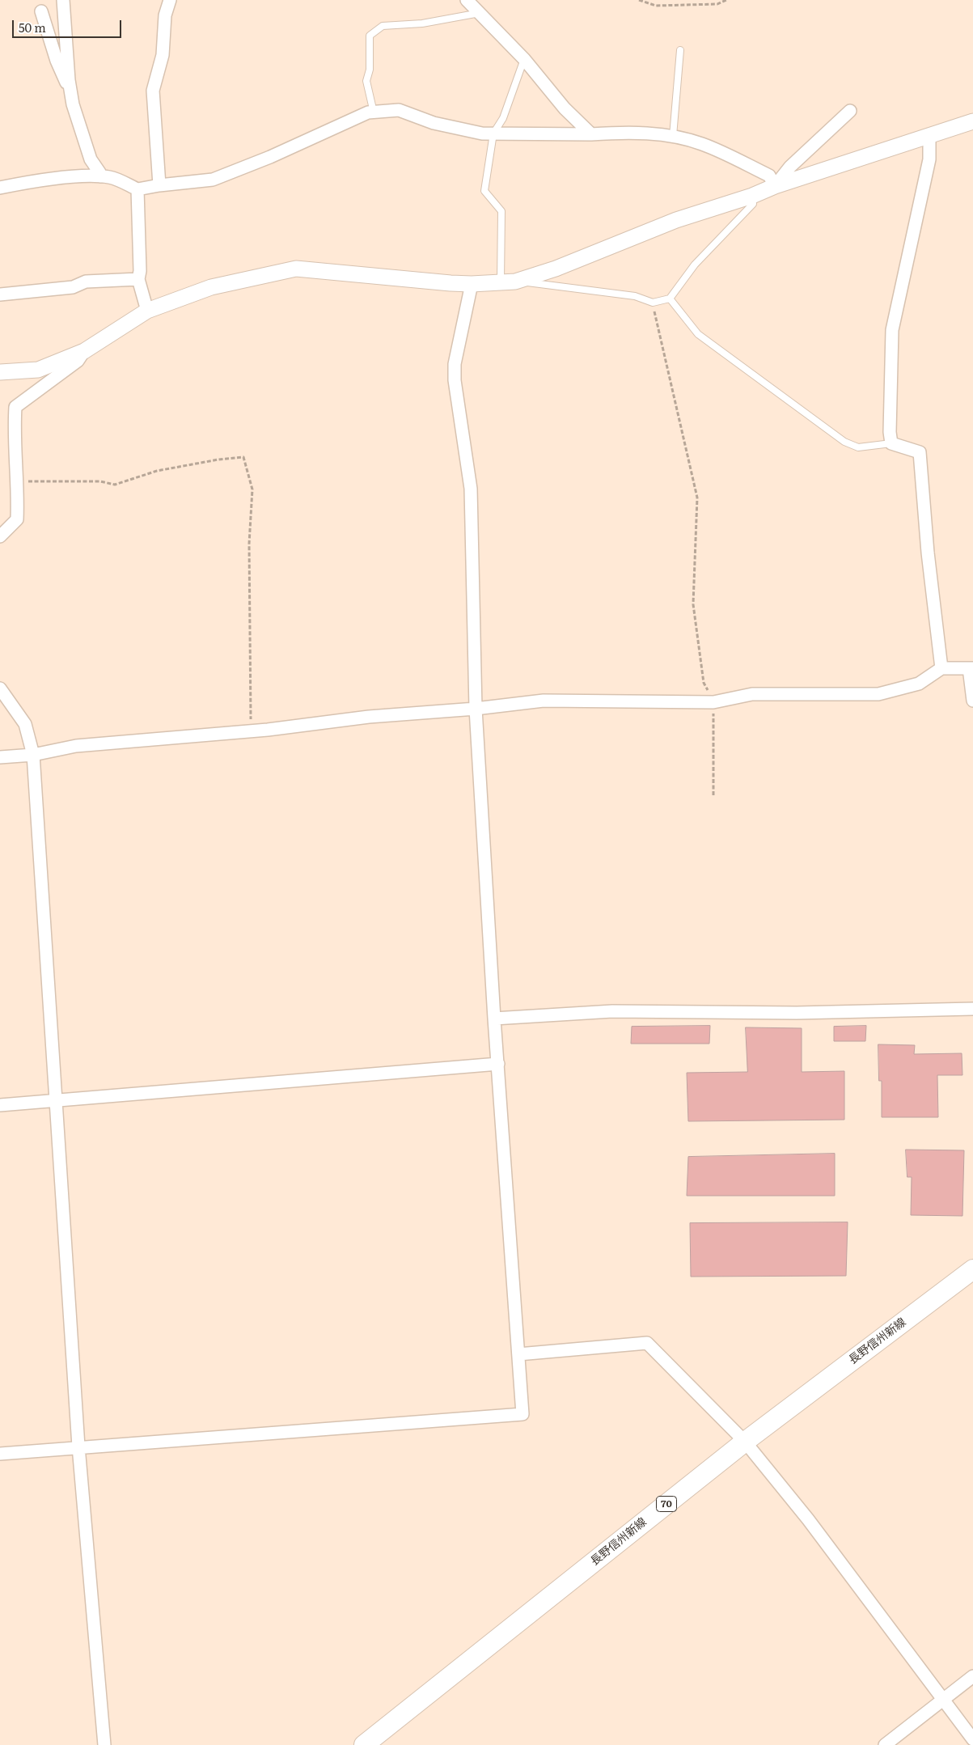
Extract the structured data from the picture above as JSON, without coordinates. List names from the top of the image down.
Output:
{
  "streets": {
    "main road": ["長野信州新線", "70"]
  },
  "scale_bar": "50 m"
}
